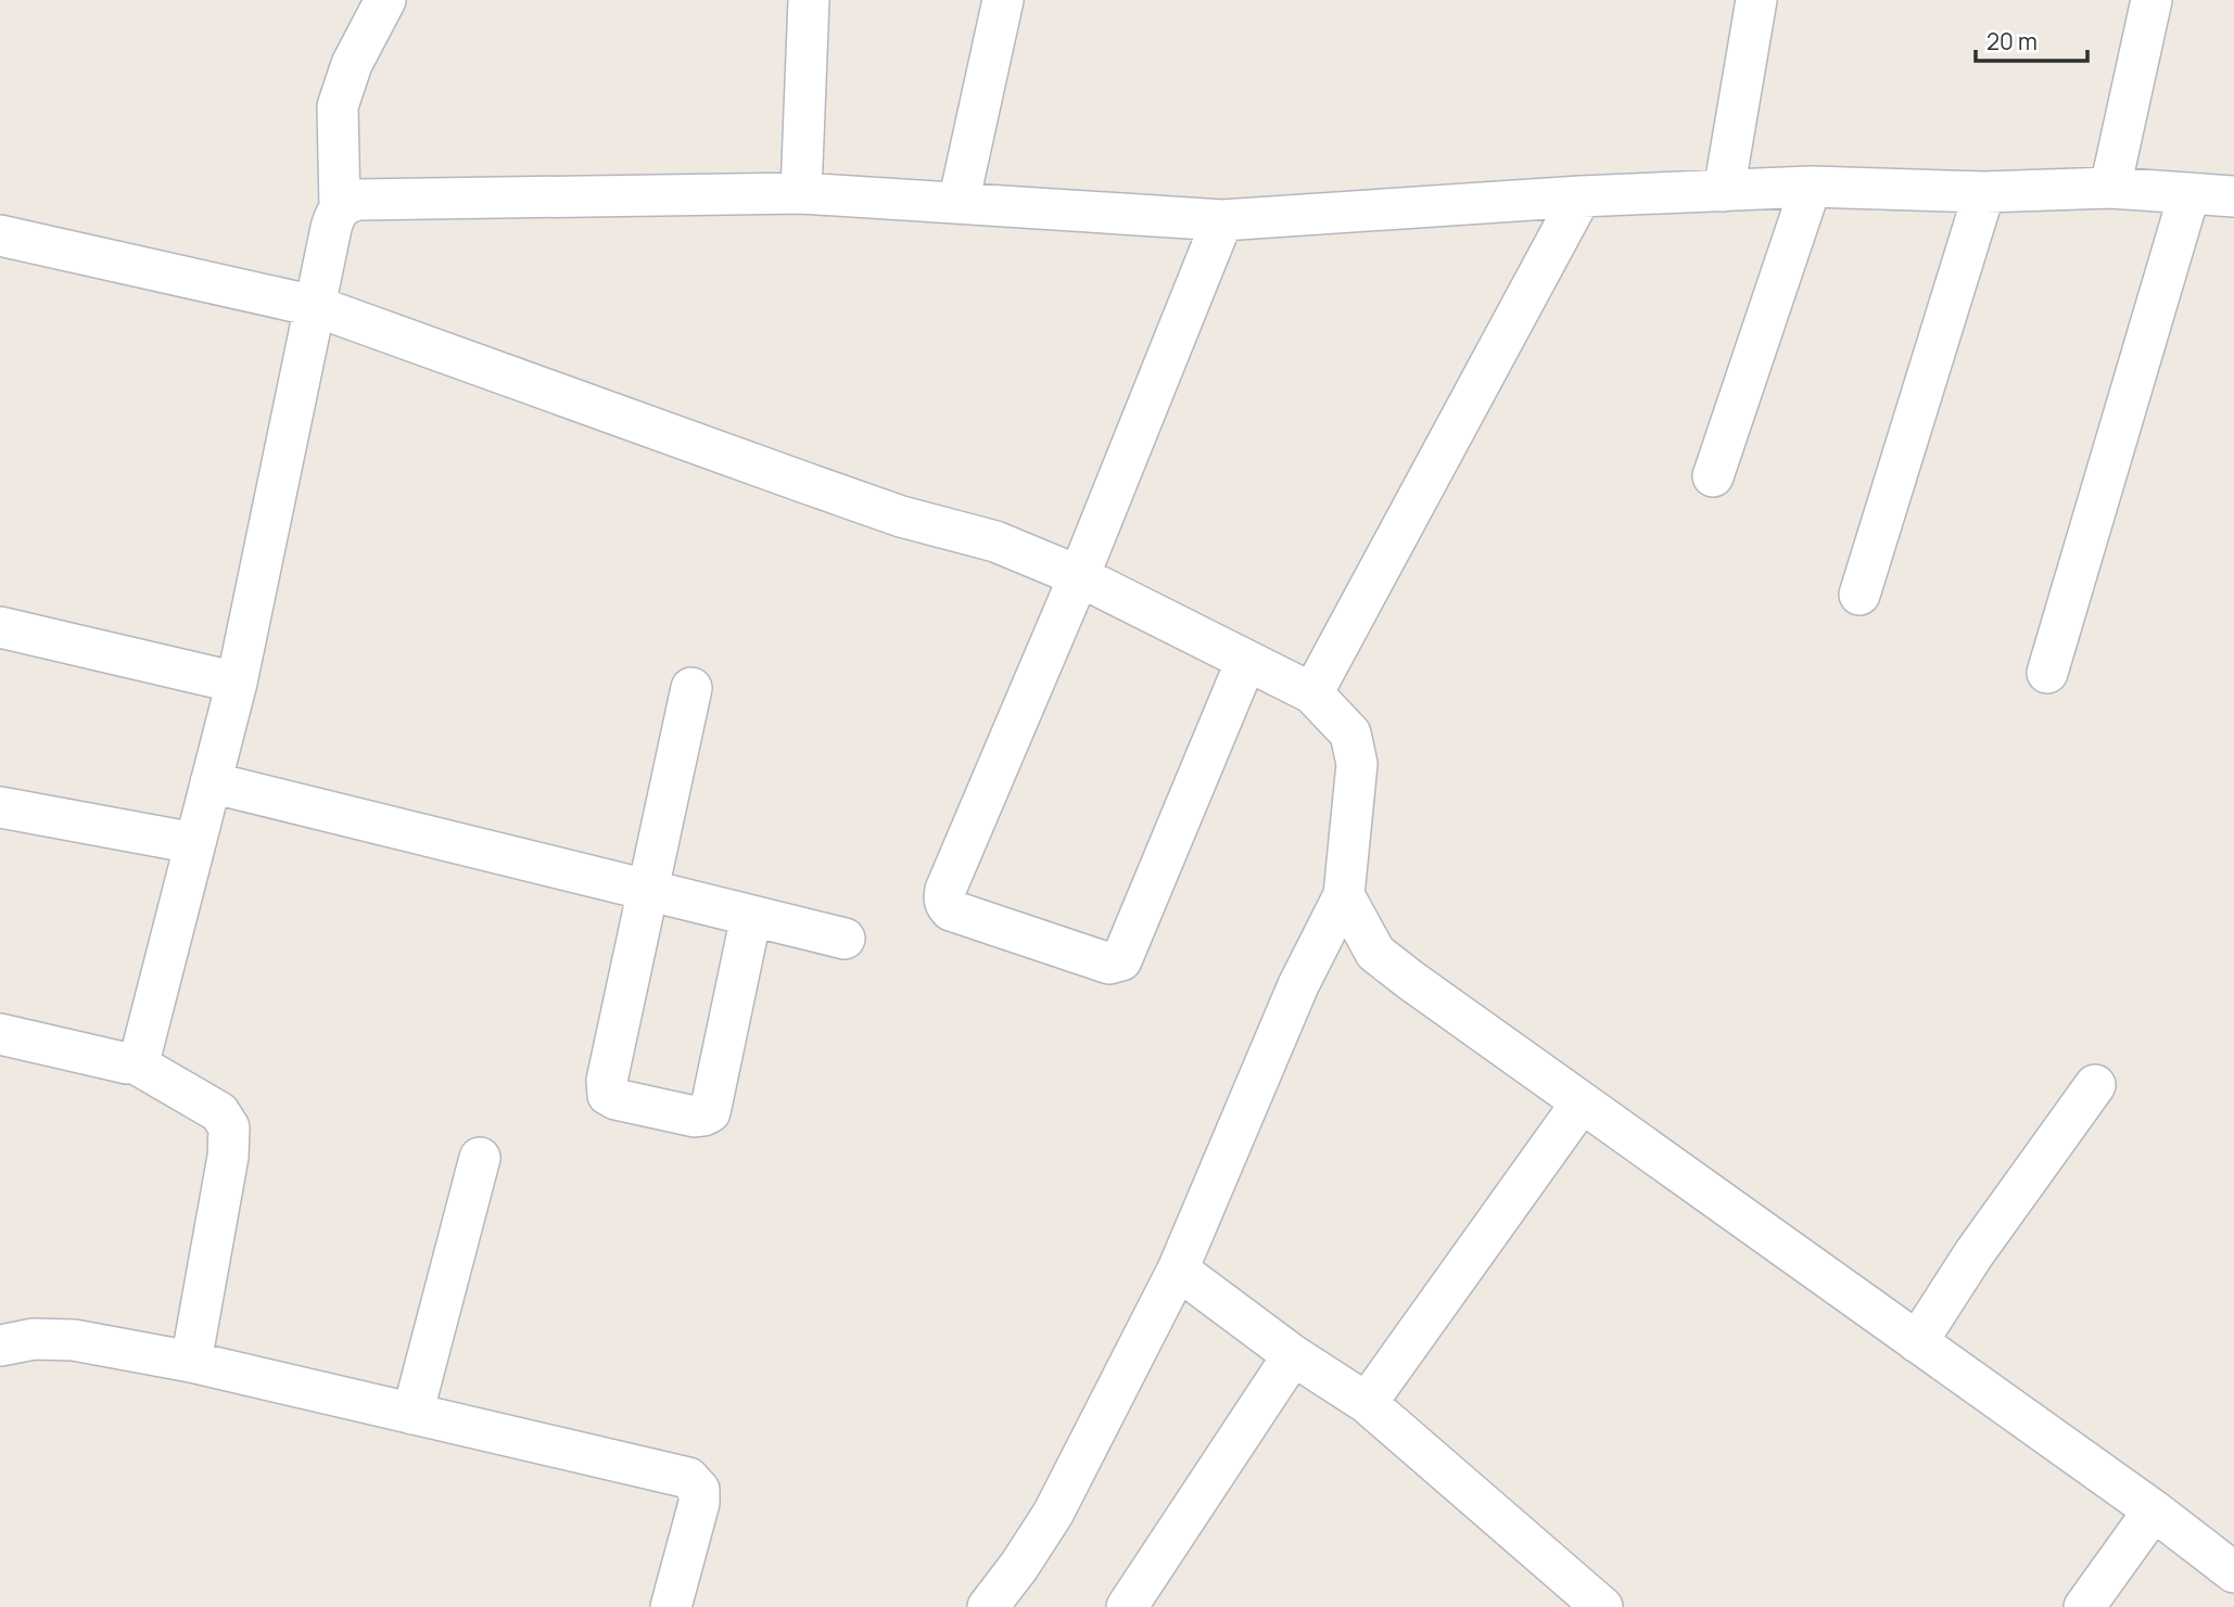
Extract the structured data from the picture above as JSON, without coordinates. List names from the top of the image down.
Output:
{
  "scale_bar": "20 m"
}
